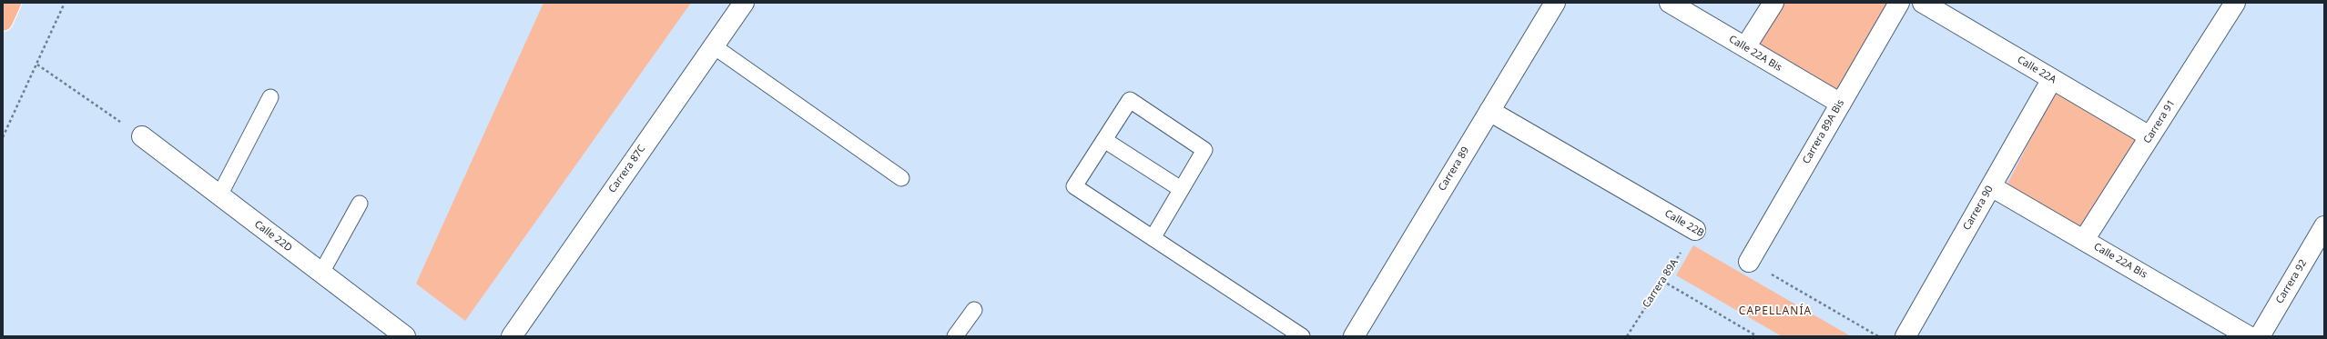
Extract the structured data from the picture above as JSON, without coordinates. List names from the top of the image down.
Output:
{
  "streets": {
    "street": [
      "Calle 22A Bis",
      "Calle 22A",
      "Carrera 91",
      "Carrera 89A Bis",
      "Carrera 87C",
      "Carrera 89",
      "Carrera 90",
      "Calle 22B",
      "Calle 22D",
      "Carrera 92"
    ],
    "path": ["Carrera 89A"]
  },
  "crossings": [
    ["Calle 22A Bis", "Carrera 91"],
    ["Calle 22A Bis", "Carrera 89A Bis"],
    ["Calle 22A Bis", "Carrera 90"],
    ["Calle 22A", "Carrera 91"],
    ["Calle 22A", "Carrera 90"],
    ["Carrera 89", "Calle 22B"],
    ["Calle 22B", "Carrera 89A"]
  ],
  "districts": ["CAPELLANÍA"]
}
